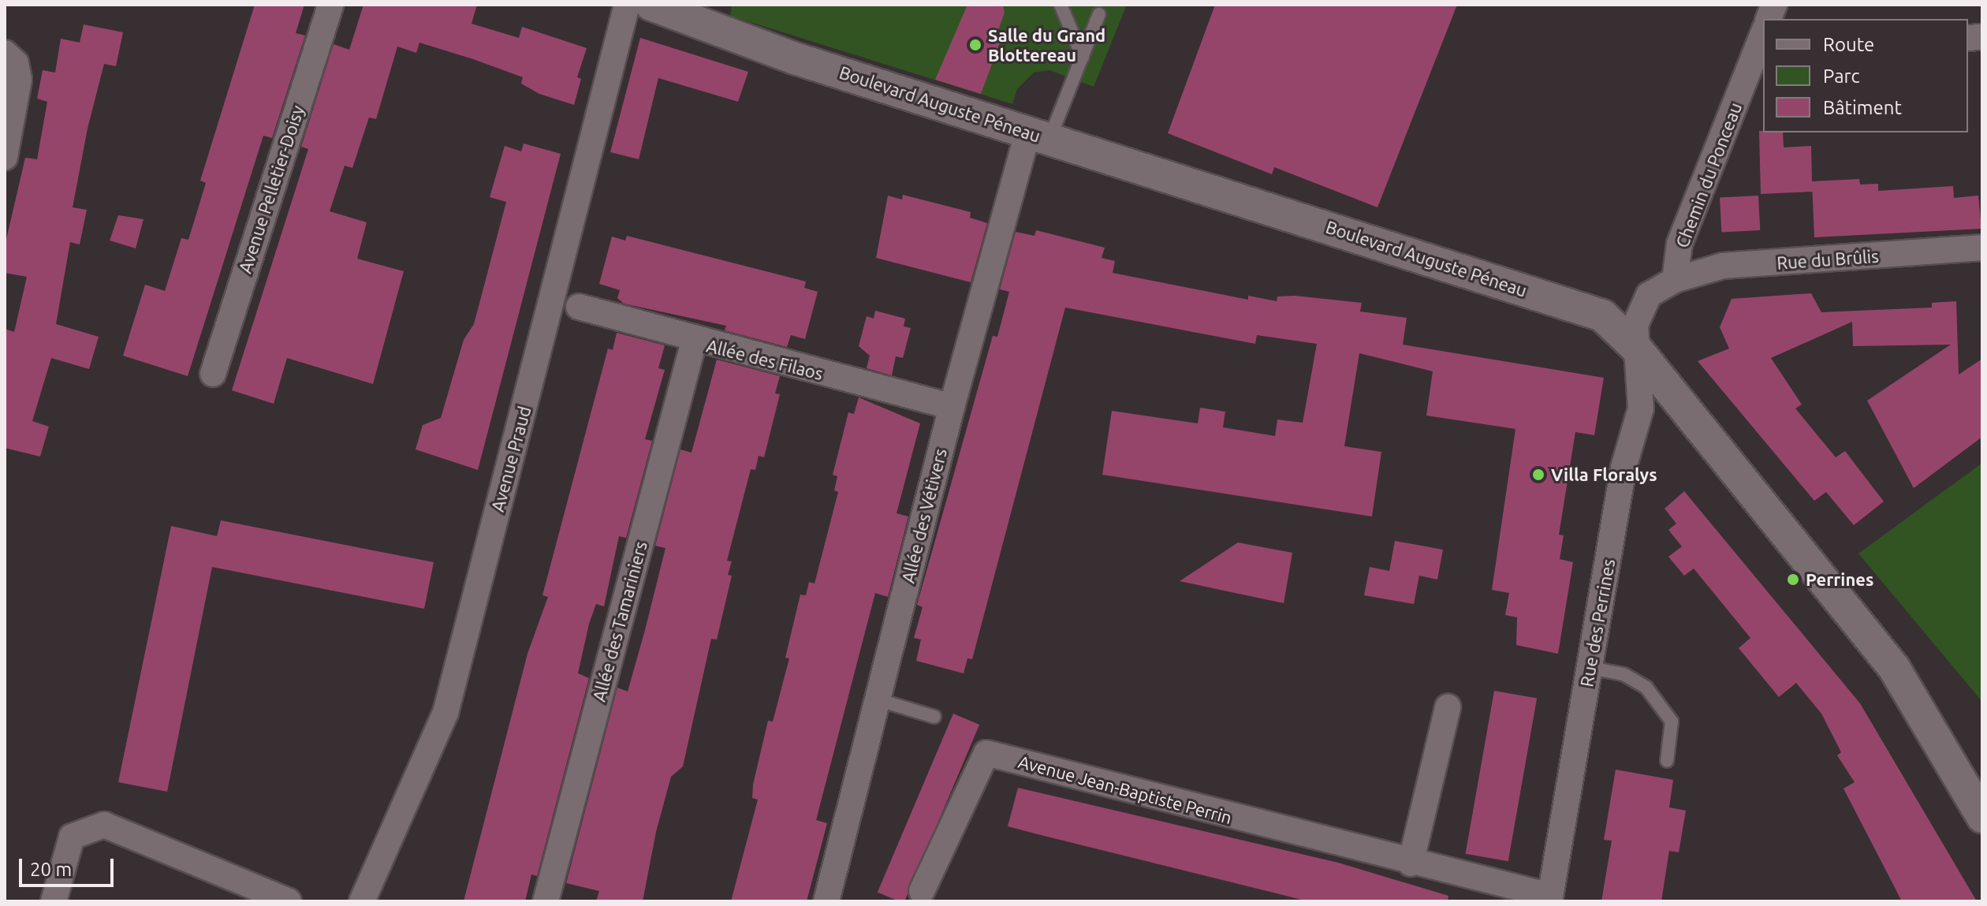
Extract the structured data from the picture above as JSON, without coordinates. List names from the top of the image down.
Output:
{
  "streets": {
    "street": [
      "Boulevard Auguste Péneau",
      "Chemin du Ponceau",
      "Avenue Pelletier-Doisy",
      "Rue du Brûlis",
      "Allée des Filaos",
      "Avenue Praud",
      "Allée des Vétivers",
      "Allée des Tamariniers",
      "Rue des Perrines",
      "Avenue Jean-Baptiste Perrin"
    ]
  },
  "crossings": [
    ["Boulevard Auguste Péneau", "Allée des Vétivers"],
    ["Boulevard Auguste Péneau", "Rue des Perrines"],
    ["Chemin du Ponceau", "Rue du Brûlis"],
    ["Allée des Filaos", "Allée des Vétivers"],
    ["Allée des Filaos", "Allée des Tamariniers"],
    ["Rue des Perrines", "Avenue Jean-Baptiste Perrin"]
  ],
  "places": ["Salle du Grand Blottereau", "Villa Floralys", "Perrines"],
  "legend": ["Route", "Parc", "Bâtiment"],
  "scale_bar": "20 m"
}
